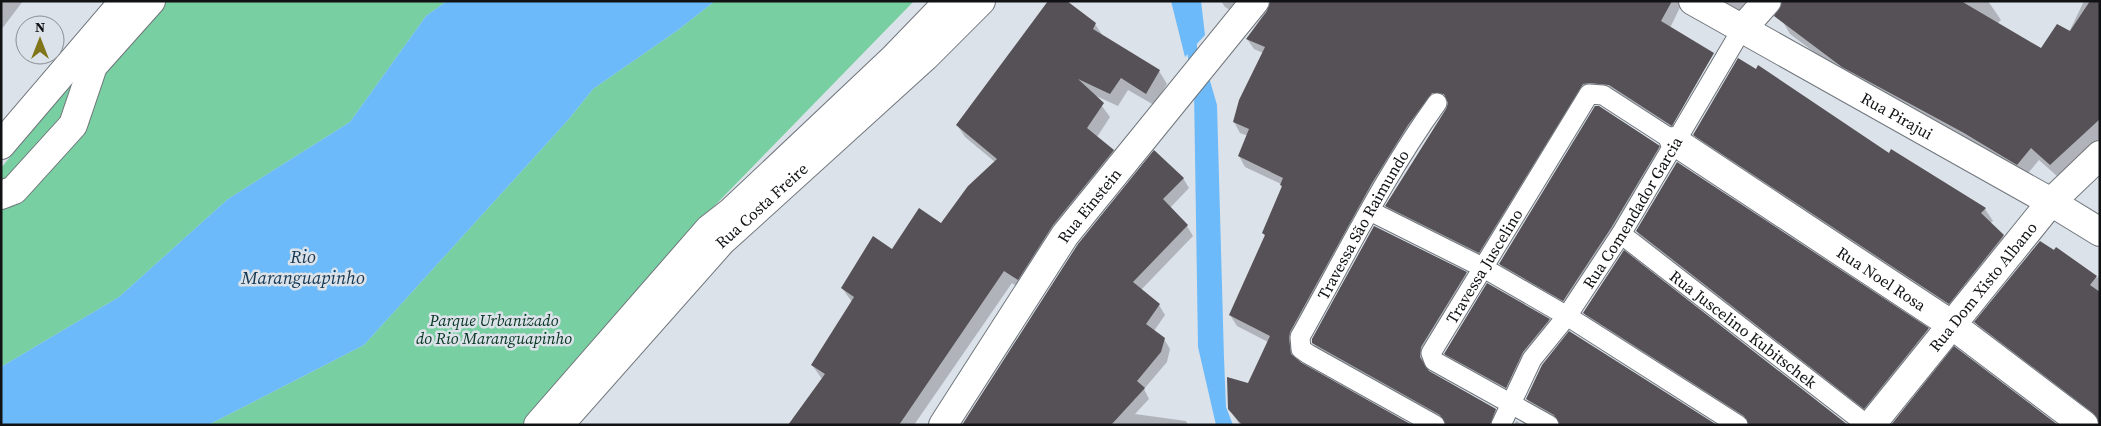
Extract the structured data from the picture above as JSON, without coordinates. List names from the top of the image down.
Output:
{
  "streets": {
    "street": [
      "Rua Pirajui",
      "Rua Costa Freire",
      "Rua Einstein",
      "Rua Comendador Garcia",
      "Rua Noel Rosa",
      "Rua Dom Xisto Albano"
    ],
    "lane": ["Travessa São Raimundo", "Travessa Juscelino", "Rua Juscelino Kubitschek"]
  },
  "crossings": [
    ["Rua Pirajui", "Rua Comendador Garcia"],
    ["Rua Pirajui", "Rua Dom Xisto Albano"],
    ["Rua Comendador Garcia", "Travessa Juscelino"],
    ["Rua Comendador Garcia", "Rua Noel Rosa"],
    ["Rua Comendador Garcia", "Rua Juscelino Kubitschek"],
    ["Travessa Juscelino", "Rua Noel Rosa"],
    ["Rua Noel Rosa", "Rua Dom Xisto Albano"]
  ],
  "water": ["Rio Maranguapinho"],
  "parks": ["Parque Urbanizado do Rio Maranguapinho"],
  "north": "top"
}
